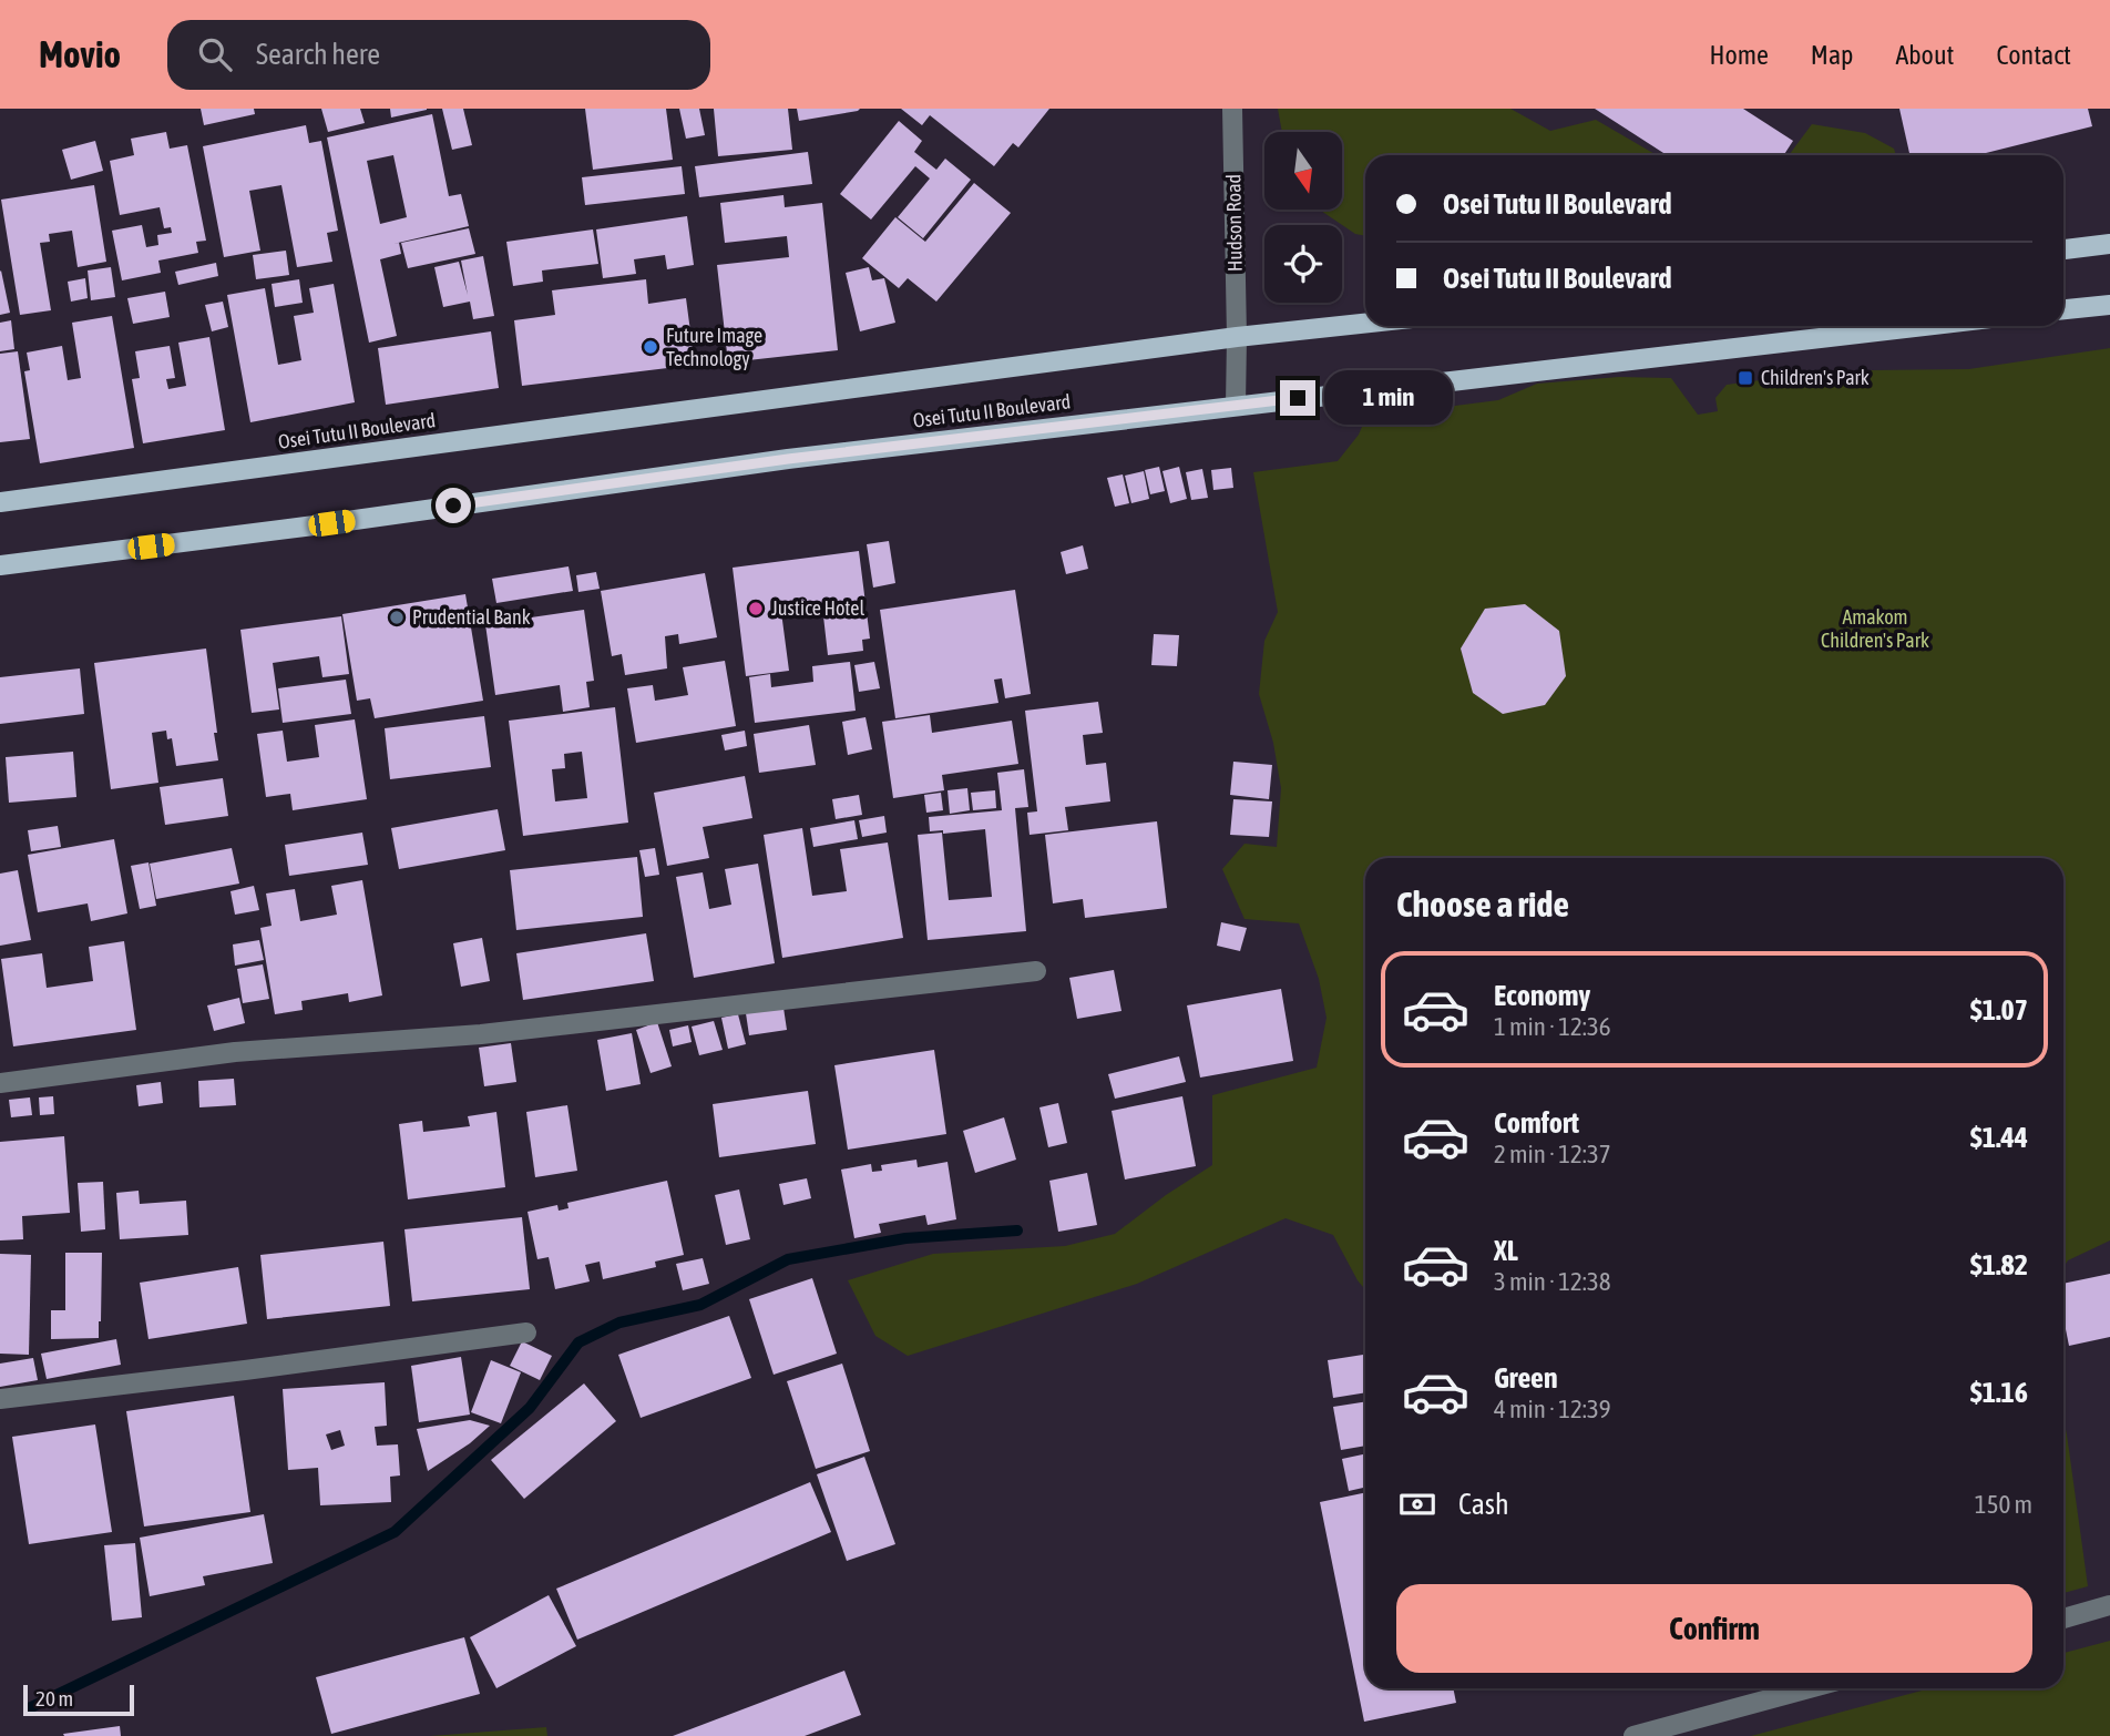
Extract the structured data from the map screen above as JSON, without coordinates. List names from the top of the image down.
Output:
{
  "streets": {
    "main road": ["Osei Tutu II Boulevard"],
    "street": ["Hudson Road"]
  },
  "crossings": [
    ["Hudson Road", "Osei Tutu II Boulevard"]
  ],
  "parks": ["Amakom Children's Park"],
  "places": {
    "other": ["Future Image Technology", "Justice Hotel", "Prudential Bank"],
    "transit": ["Children's Park"]
  },
  "scale_bar": "20 m",
  "north": "bottom",
  "page": {
    "header": "Movio",
    "search": "Search here",
    "nav": [
      "Home",
      "Map",
      "About",
      "Contact"
    ],
    "banner": ["Osei Tutu II Boulevard", "Osei Tutu II Boulevard"],
    "bubble": "1 min",
    "heading": "Choose a ride",
    "list": [
      {
        "name": "Economy",
        "note": "1 min · 12:36",
        "value": "$1.07"
      },
      {
        "name": "Comfort",
        "note": "2 min · 12:37",
        "value": "$1.44"
      },
      {
        "name": "XL",
        "note": "3 min · 12:38",
        "value": "$1.82"
      },
      {
        "name": "Green",
        "note": "4 min · 12:39",
        "value": "$1.16"
      }
    ],
    "pay": ["Cash", "150 m"],
    "buttons": "Confirm",
    "scale": "20 m"
  }
}
